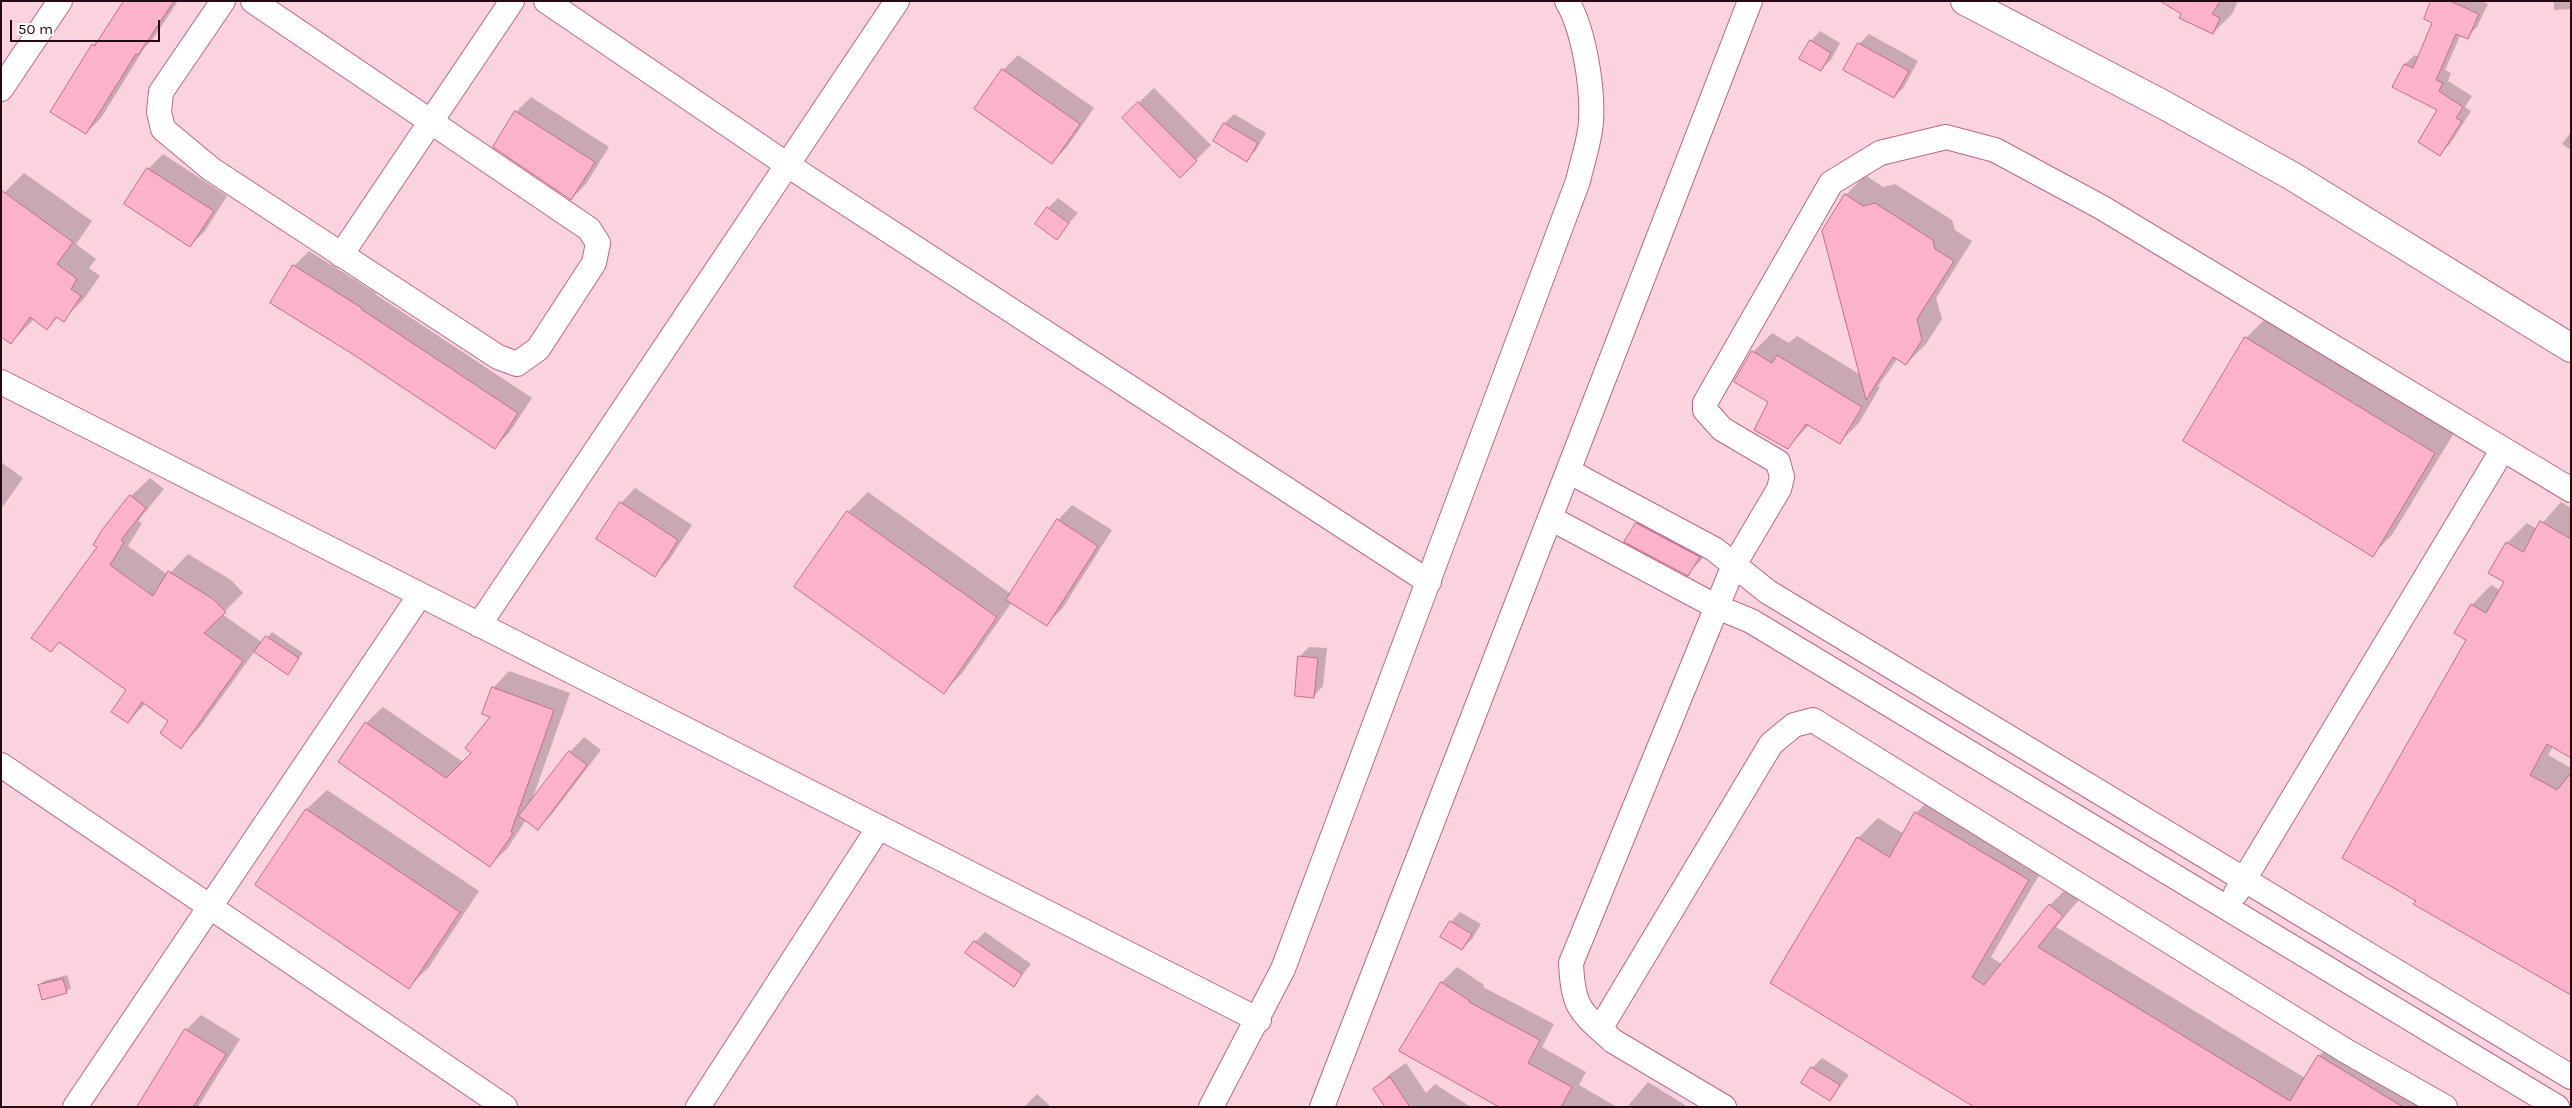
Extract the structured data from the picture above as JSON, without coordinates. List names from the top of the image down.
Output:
{
  "scale_bar": "50 m"
}
